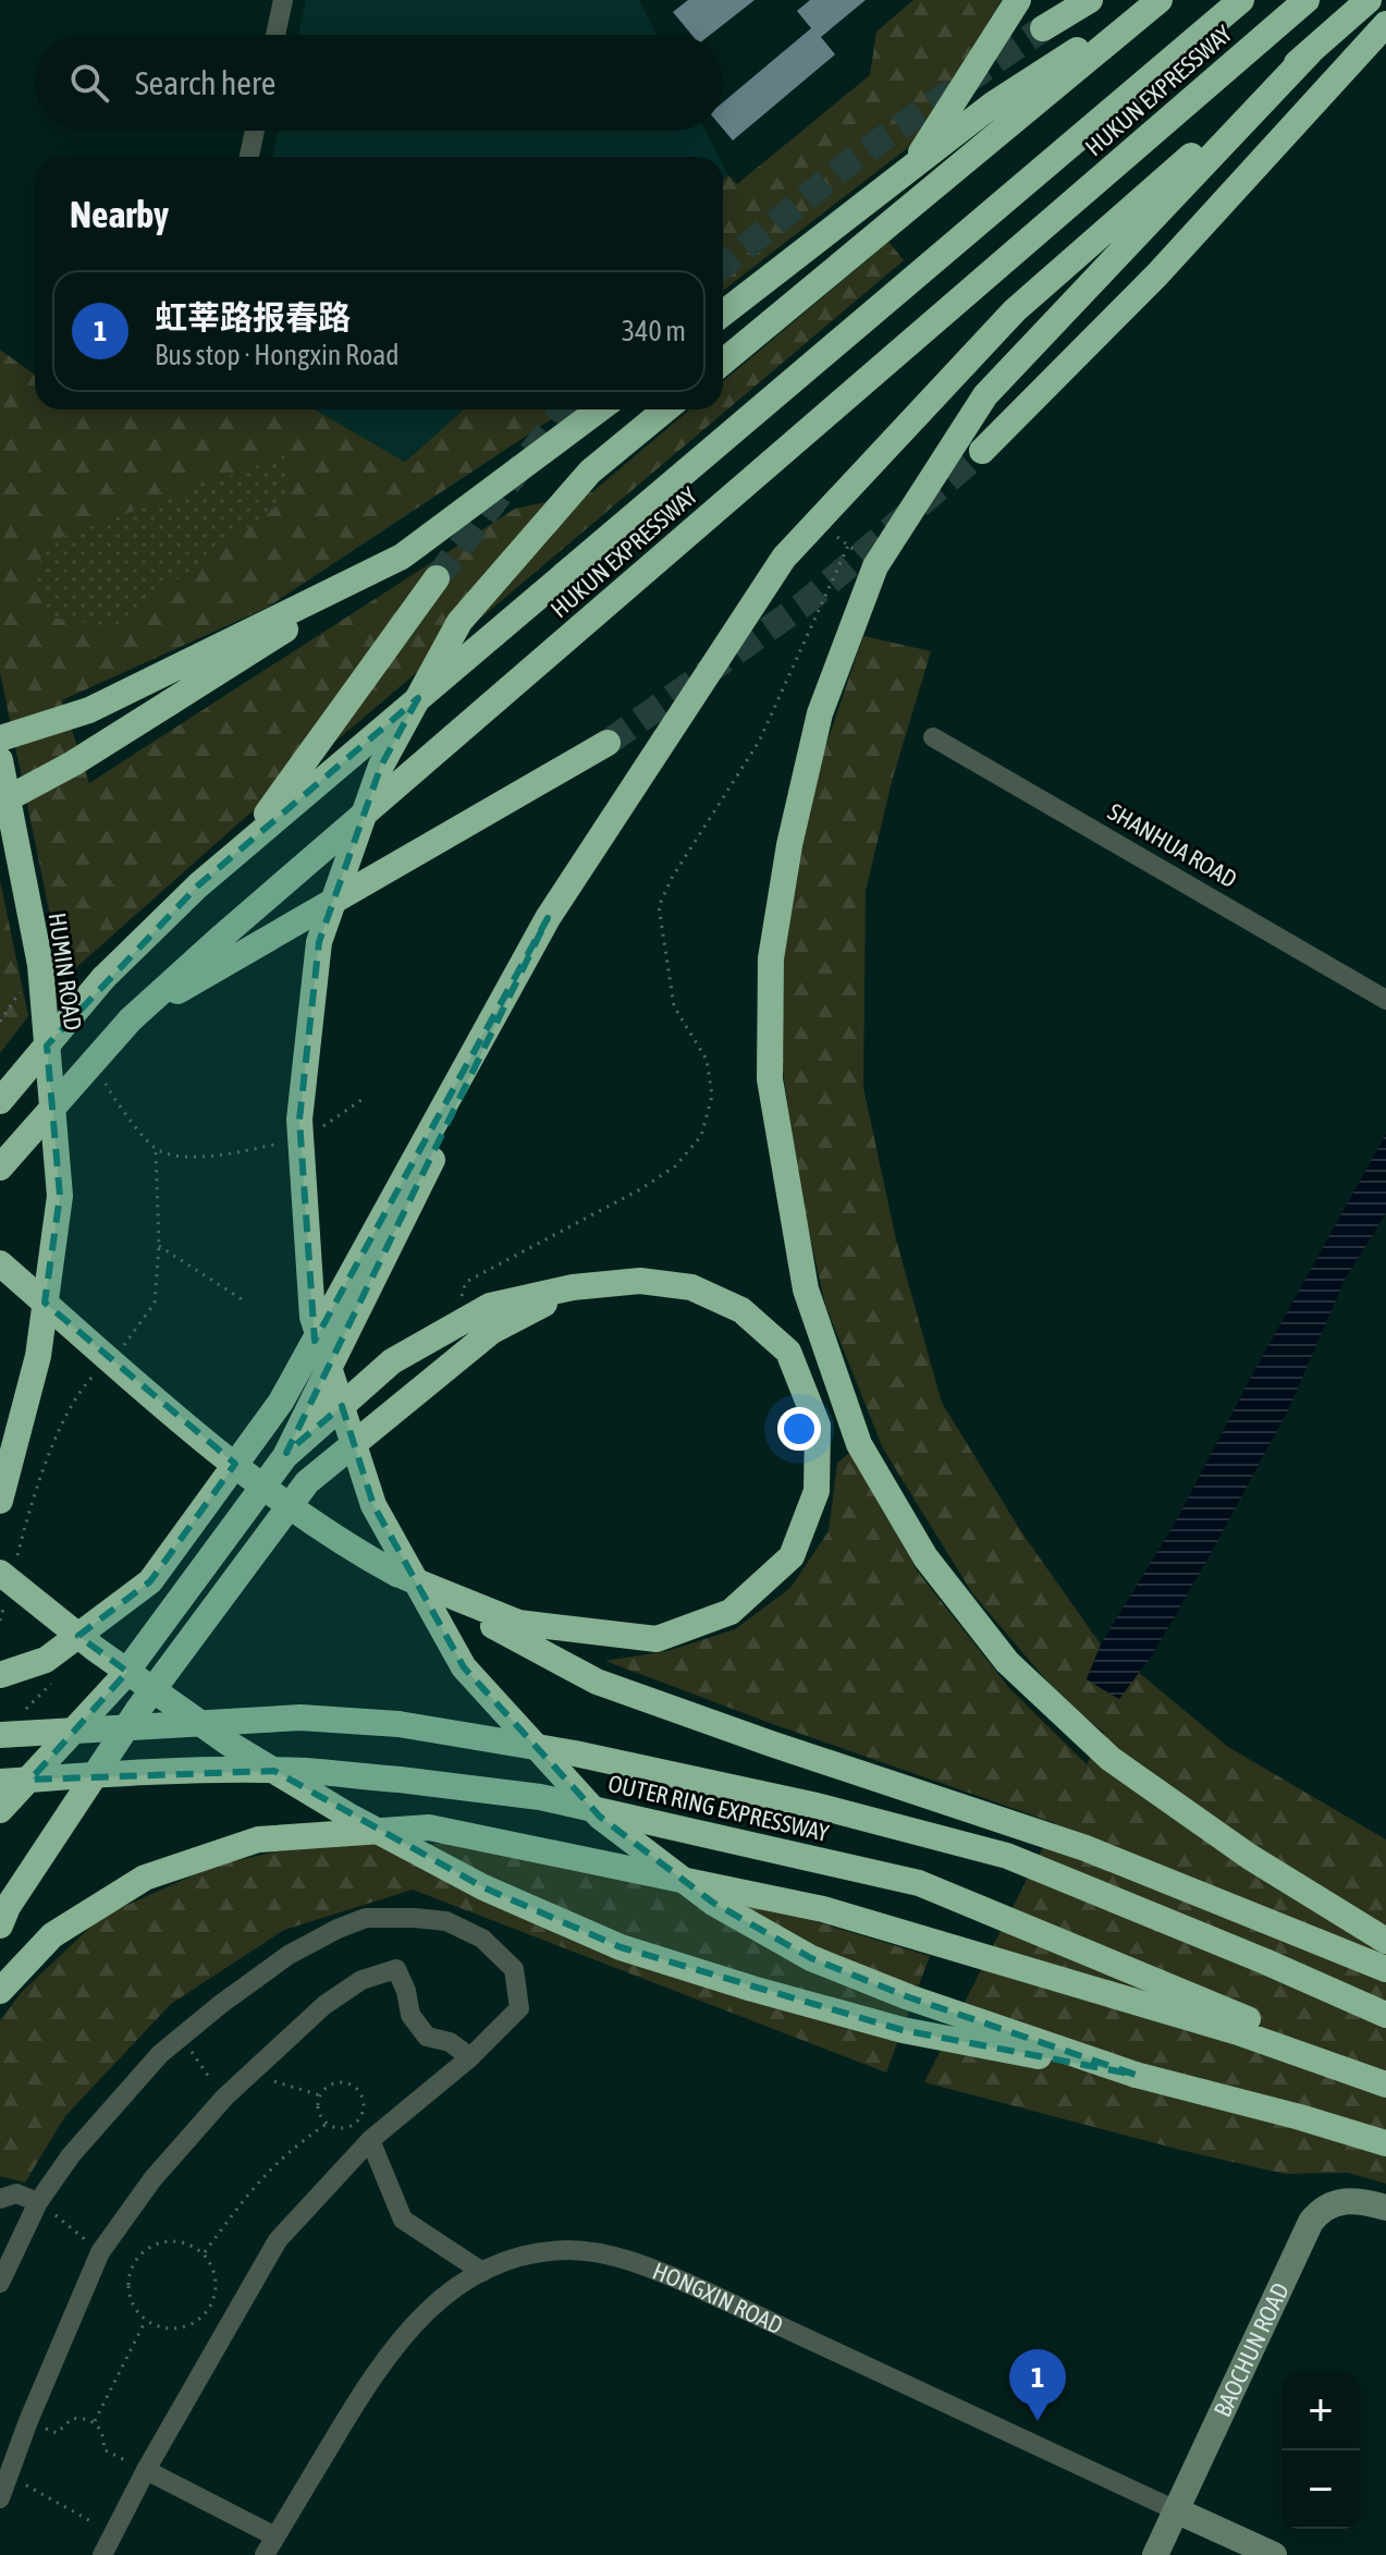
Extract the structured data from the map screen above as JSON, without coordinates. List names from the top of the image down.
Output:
{
  "streets": {
    "highway": ["HUKUN EXPRESSWAY", "HUMIN ROAD", "OUTER RING EXPRESSWAY"],
    "street": ["SHANHUA ROAD", "HONGXIN ROAD", "BAOCHUN ROAD"]
  },
  "crossings": [
    ["HONGXIN ROAD", "BAOCHUN ROAD"]
  ],
  "page": {
    "search": "Search here",
    "heading": "Nearby",
    "list": [
      {
        "mark": "1",
        "name": "虹莘路报春路",
        "note": "Bus stop · Hongxin Road",
        "value": "340 m"
      }
    ],
    "pins": "1",
    "map_buttons": ["+", "−"]
  }
}
